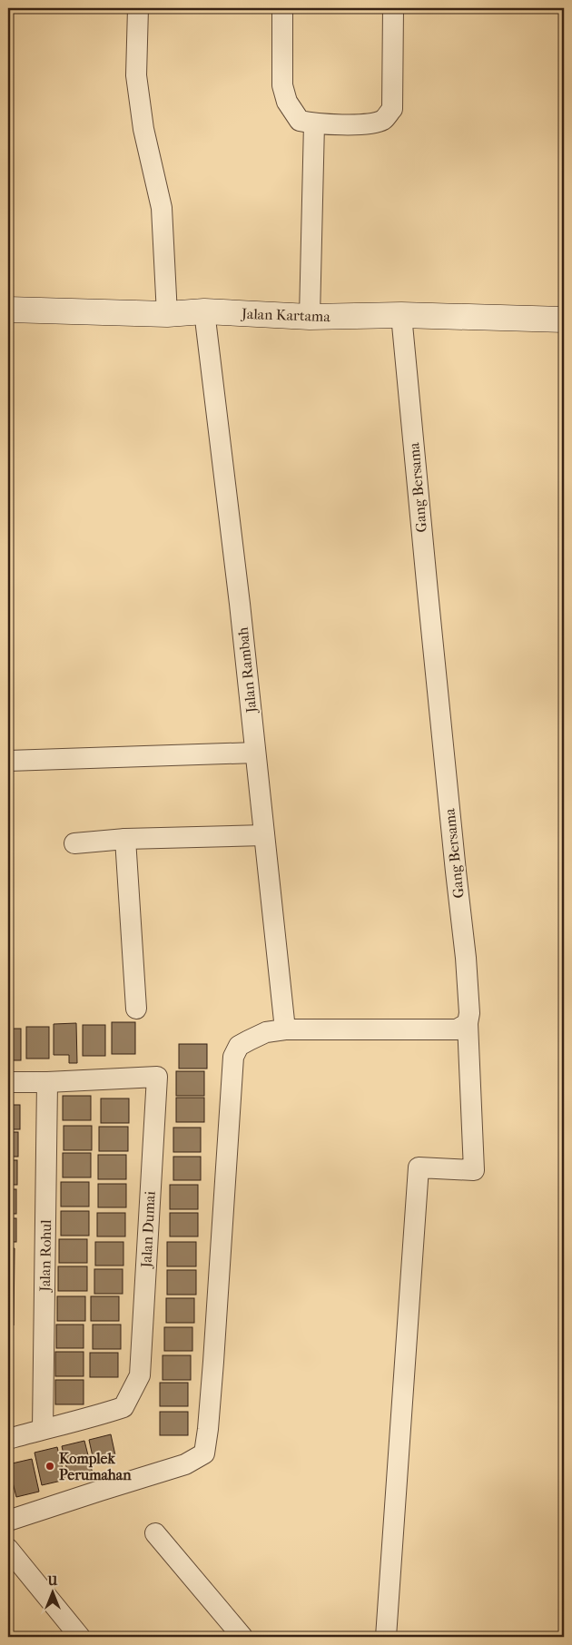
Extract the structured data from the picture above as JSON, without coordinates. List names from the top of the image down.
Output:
{
  "streets": {
    "main road": ["Jalan Kartama"],
    "street": [
      "Gang Bersama",
      "Jalan Rambah",
      "Jalan Dumai",
      "Jalan Rohul"
    ]
  },
  "crossings": [
    ["Jalan Kartama", "Gang Bersama"],
    ["Jalan Kartama", "Jalan Rambah"],
    ["Jalan Dumai", "Jalan Rohul"]
  ],
  "places": ["Komplek Perumahan"],
  "north": "top"
}
